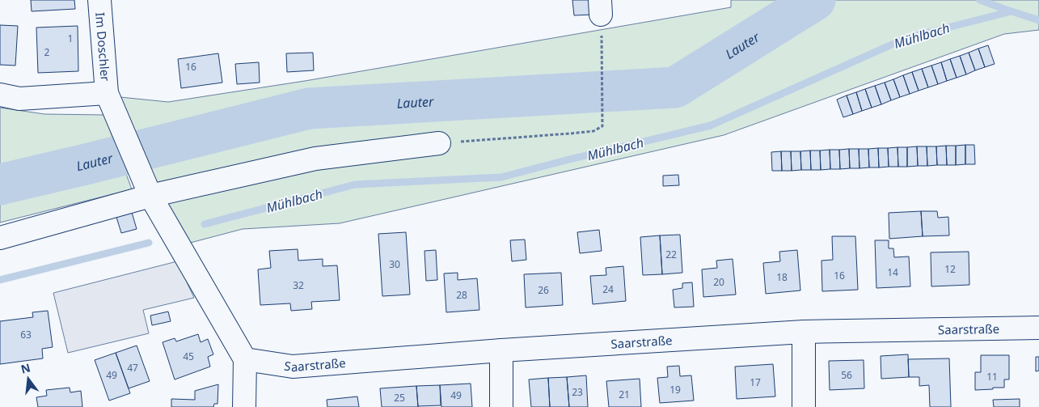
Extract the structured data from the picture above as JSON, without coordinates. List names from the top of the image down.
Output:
{
  "streets": {
    "street": ["Im Doschler", "Saarstraße"]
  },
  "water": ["Mühlbach", "Lauter"],
  "house_numbers": [
    "1",
    "2",
    "16",
    "22",
    "30",
    "12",
    "14",
    "16",
    "18",
    "20",
    "32",
    "24",
    "26",
    "28",
    "63",
    "45",
    "47",
    "49",
    "56",
    "11",
    "17",
    "19",
    "23",
    "21",
    "49",
    "25"
  ],
  "north": "top"
}
